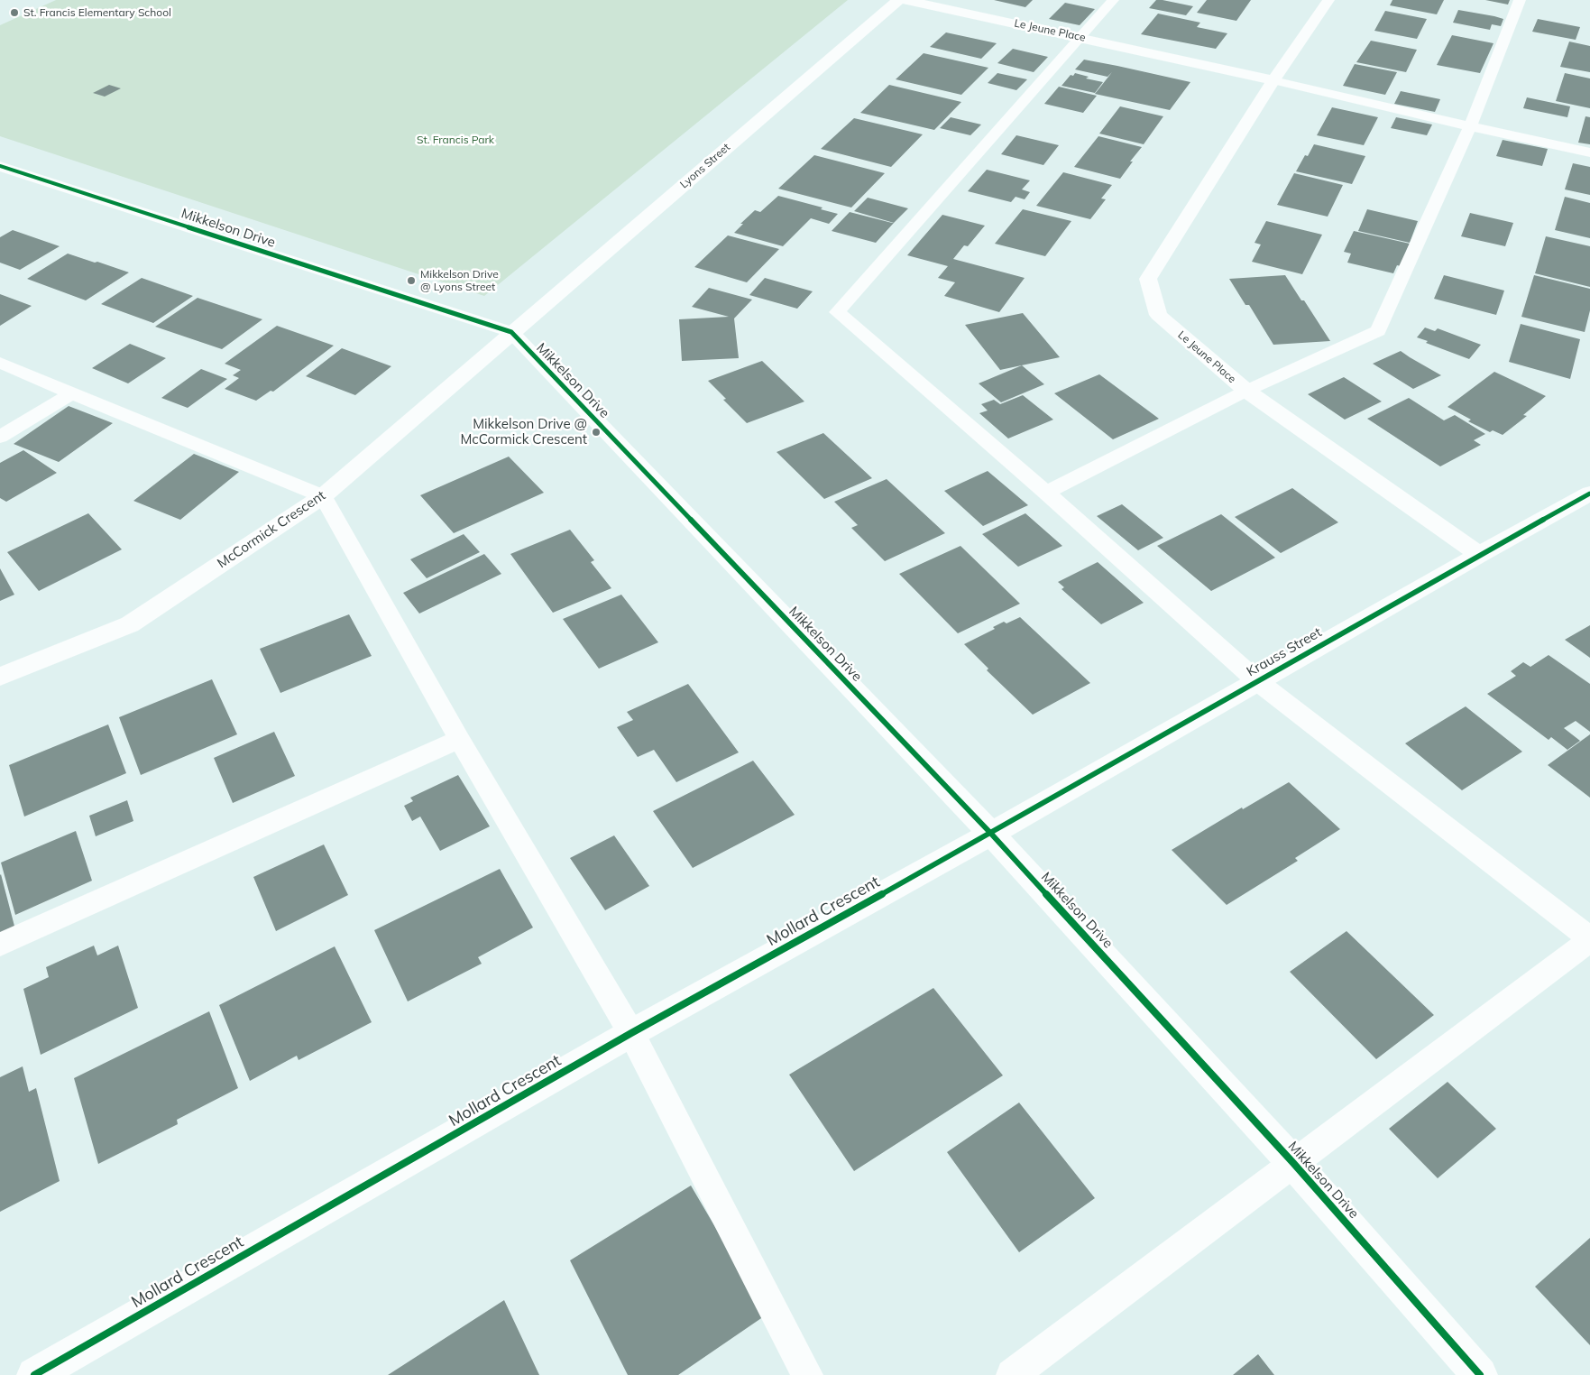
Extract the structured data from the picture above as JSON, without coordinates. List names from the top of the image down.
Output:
{
  "streets": {
    "street": [
      "Le Jeune Place",
      "Lyons Street",
      "Mikkelson Drive",
      "McCormick Crescent",
      "Krauss Street",
      "Mollard Crescent"
    ]
  },
  "crossings": [
    ["Le Jeune Place", "Krauss Street"],
    ["Lyons Street", "Mikkelson Drive"],
    ["Lyons Street", "McCormick Crescent"],
    ["Mikkelson Drive", "McCormick Crescent"],
    ["Mikkelson Drive", "Krauss Street"],
    ["Mikkelson Drive", "Mollard Crescent"],
    ["Krauss Street", "Mollard Crescent"]
  ],
  "parks": ["St. Francis Park"],
  "places": ["St. Francis Elementary School", "Mikkelson Drive @ Lyons Street", "Mikkelson Drive @ McCormick Crescent"]
}
